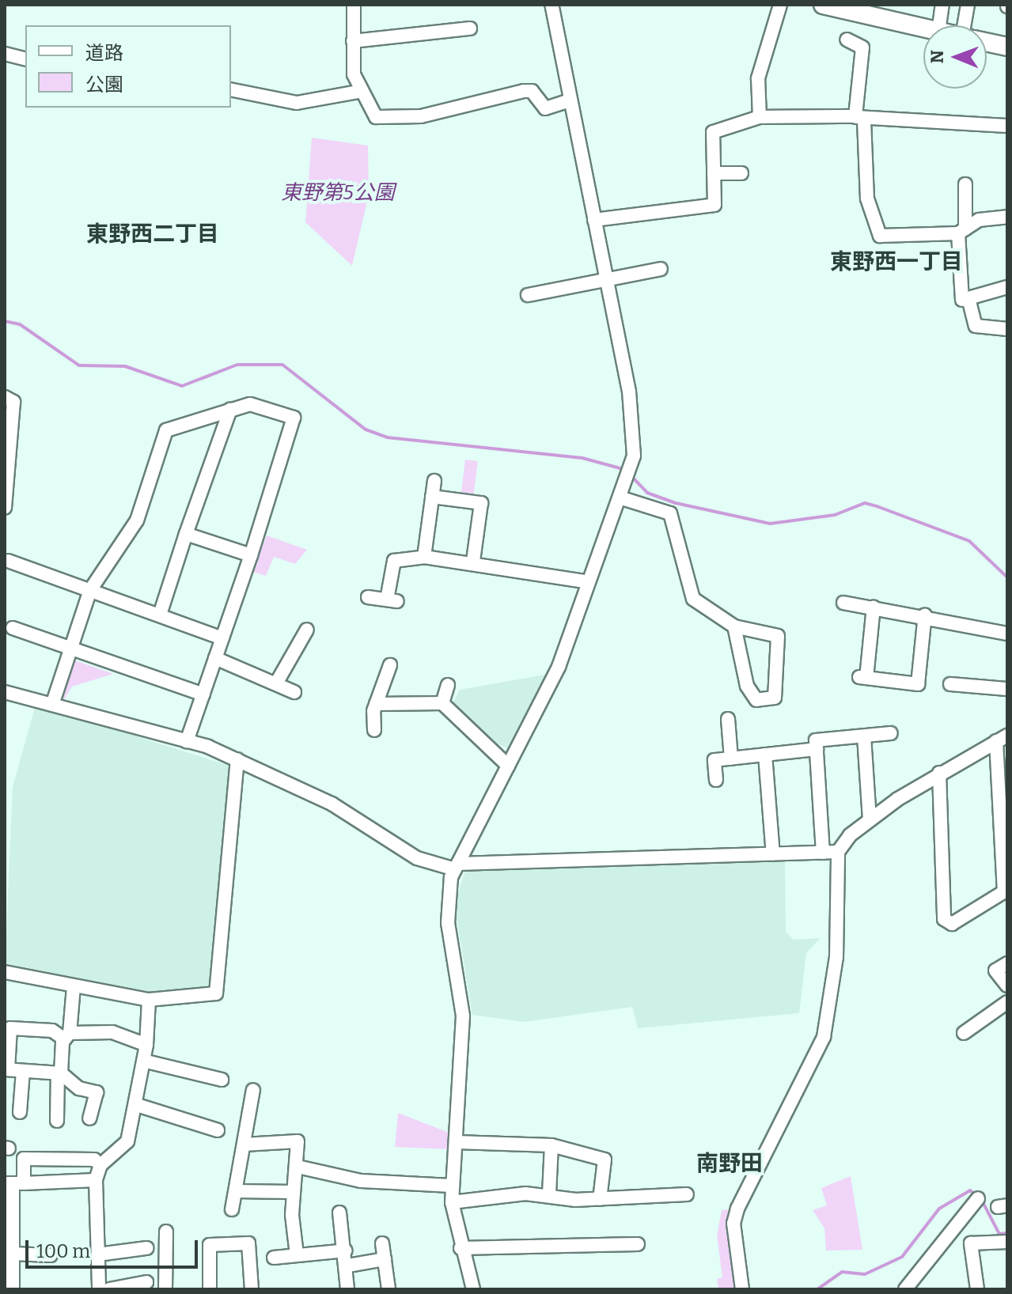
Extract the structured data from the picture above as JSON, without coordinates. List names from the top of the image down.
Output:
{
  "districts": ["東野西二丁目", "東野西一丁目", "南野田"],
  "parks": ["東野第5公園"],
  "legend": ["道路", "公園"],
  "scale_bar": "100 m",
  "north": "left"
}
